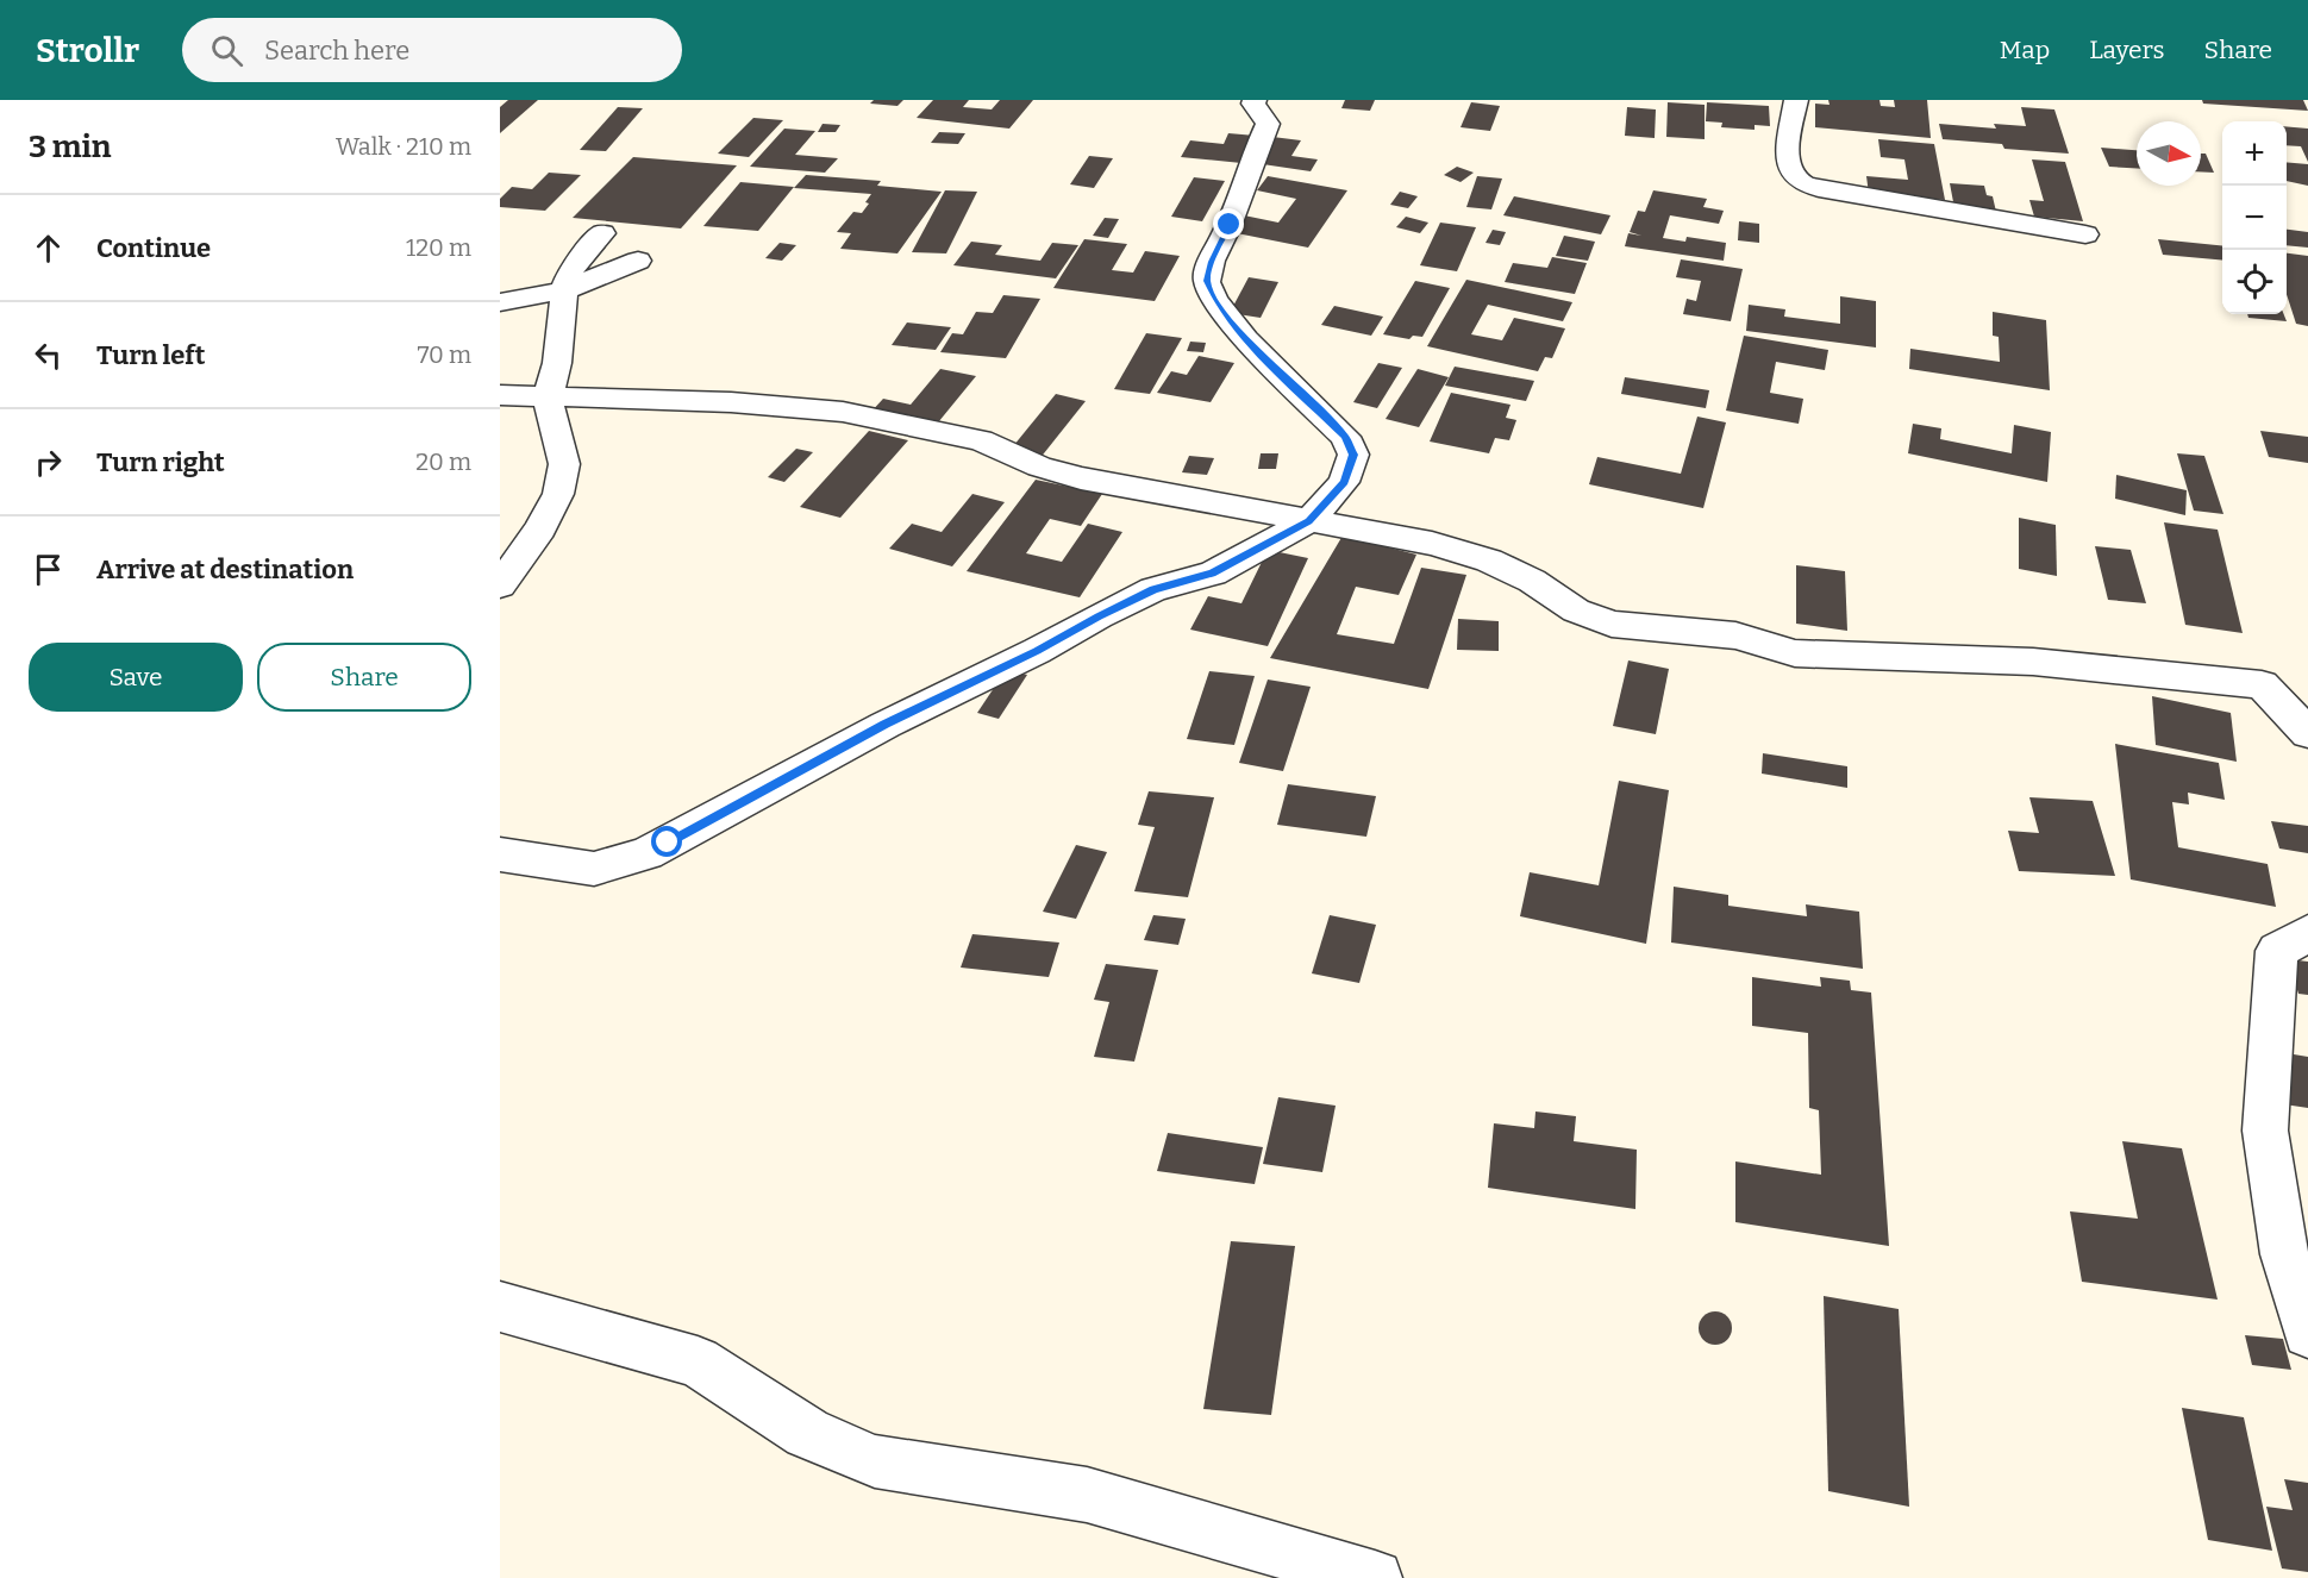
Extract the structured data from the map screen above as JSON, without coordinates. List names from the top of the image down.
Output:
{
  "north": "right",
  "page": {
    "header": "Strollr",
    "search": "Search here",
    "nav": ["Map", "Layers", "Share"],
    "heading": ["3 min", "Walk · 210 m"],
    "map_buttons": ["+", "−"],
    "list": [
      ["Continue", "120 m"],
      ["Turn left", "70 m"],
      ["Turn right", "20 m"],
      "Arrive at destination"
    ],
    "buttons": ["Save", "Share"]
  }
}
